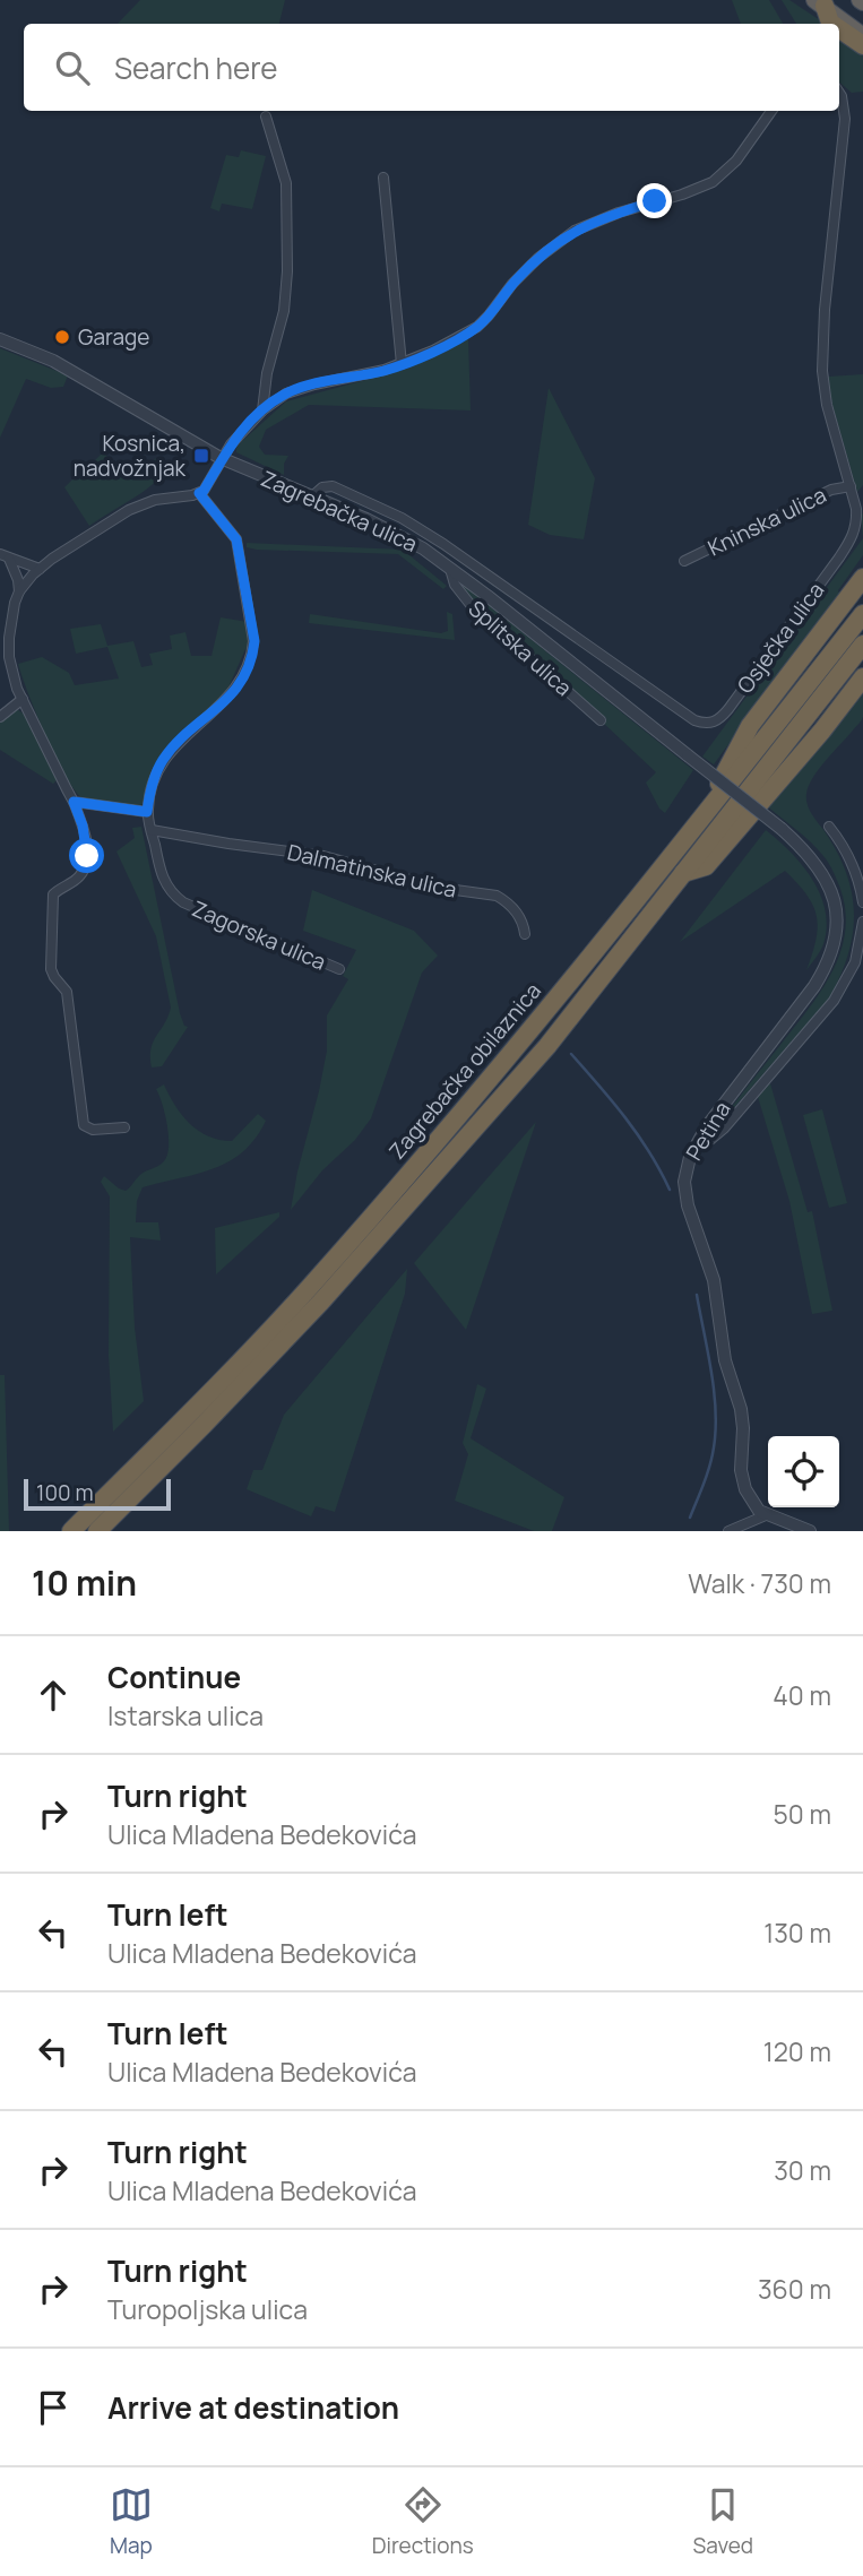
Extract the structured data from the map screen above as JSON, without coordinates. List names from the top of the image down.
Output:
{
  "streets": {
    "highway": ["Zagrebačka obilaznica"],
    "street": [
      "Zagrebačka ulica",
      "Kninska ulica",
      "Osječka ulica",
      "Splitska ulica",
      "Dalmatinska ulica",
      "Zagorska ulica",
      "Petina"
    ]
  },
  "crossings": [
    ["Zagrebačka ulica", "Osječka ulica"],
    ["Zagrebačka ulica", "Splitska ulica"],
    ["Zagrebačka ulica", "Petina"],
    ["Kninska ulica", "Osječka ulica"],
    ["Dalmatinska ulica", "Zagorska ulica"]
  ],
  "places": {
    "other": ["Garage"],
    "transit": ["Kosnica, nadvožnjak"]
  },
  "scale_bar": "100 m",
  "page": {
    "search": "Search here",
    "scale": "100 m",
    "heading": ["10 min", "Walk · 730 m"],
    "list": [
      ["Continue", "Istarska ulica", "40 m"],
      ["Turn right", "Ulica Mladena Bedekovića", "50 m"],
      ["Turn left", "Ulica Mladena Bedekovića", "130 m"],
      ["Turn left", "Ulica Mladena Bedekovića", "120 m"],
      ["Turn right", "Ulica Mladena Bedekovića", "30 m"],
      ["Turn right", "Turopoljska ulica", "360 m"],
      "Arrive at destination"
    ],
    "nav": ["Map", "Directions", "Saved"]
  }
}
